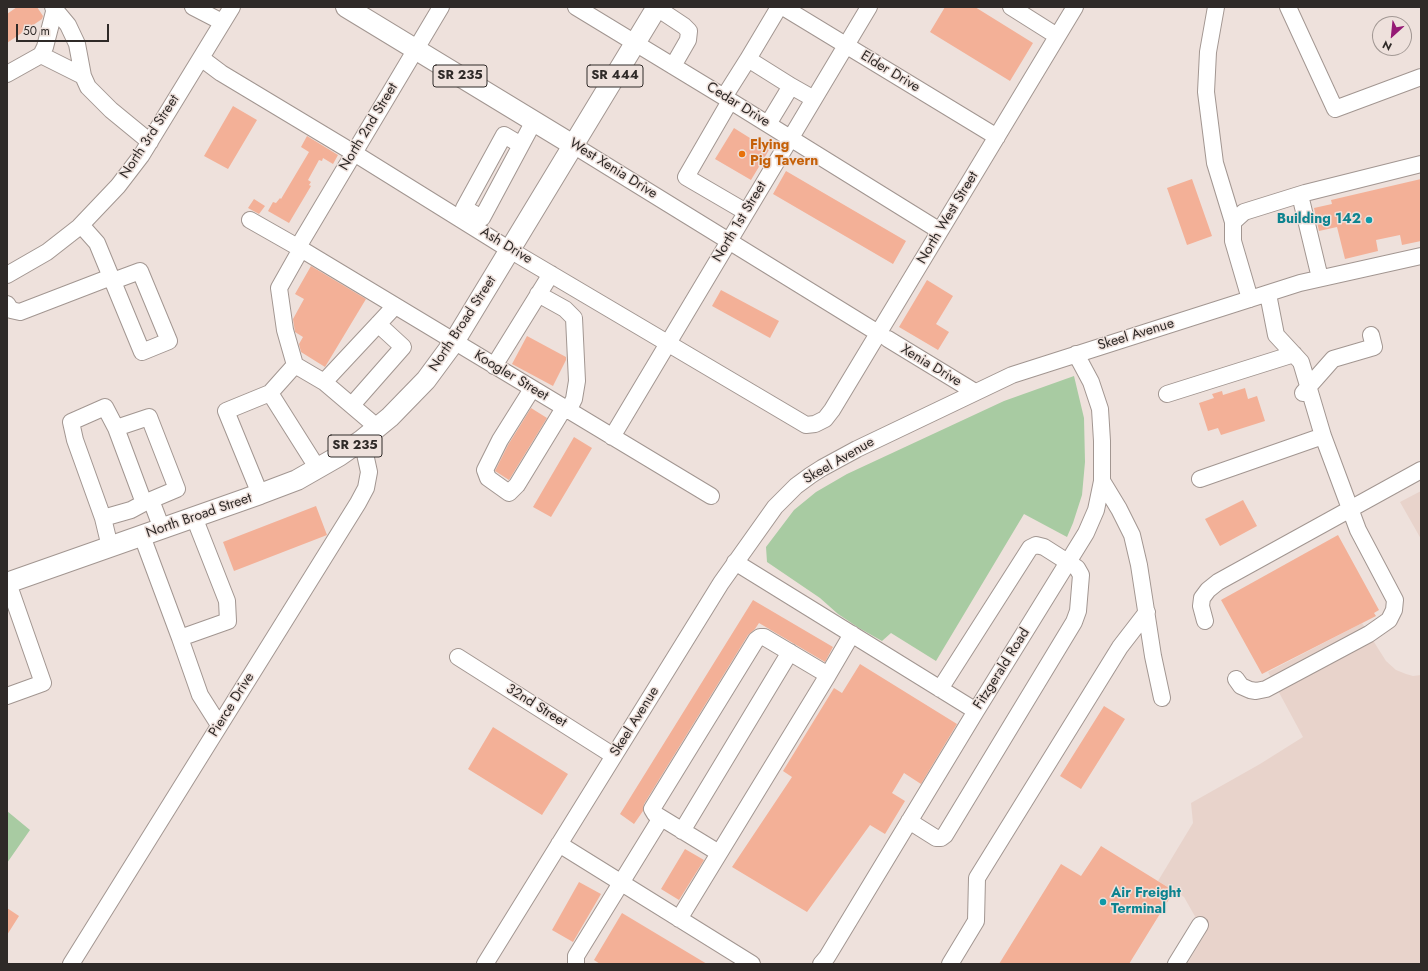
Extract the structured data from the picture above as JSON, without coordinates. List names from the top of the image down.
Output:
{
  "streets": {
    "main road": [
      "SR 235",
      "SR 444",
      "West Xenia Drive",
      "North Broad Street"
    ],
    "street": [
      "Elder Drive",
      "Cedar Drive",
      "North 2nd Street",
      "North 3rd Street",
      "North West Street",
      "North 1st Street",
      "Ash Drive",
      "Skeel Avenue",
      "Xenia Drive",
      "Koogler Street",
      "Fitzgerald Road",
      "Pierce Drive",
      "32nd Street"
    ]
  },
  "crossings": [
    ["Elder Drive", "North West Street"],
    ["Elder Drive", "North 1st Street"],
    ["Cedar Drive", "North West Street"],
    ["Cedar Drive", "North 1st Street"],
    ["Cedar Drive", "North Broad Street"],
    ["North 2nd Street", "West Xenia Drive"],
    ["North 2nd Street", "Ash Drive"],
    ["North 2nd Street", "Koogler Street"],
    ["North 3rd Street", "Ash Drive"],
    ["West Xenia Drive", "North West Street"],
    ["West Xenia Drive", "North 1st Street"],
    ["West Xenia Drive", "North Broad Street"],
    ["West Xenia Drive", "Xenia Drive"],
    ["North West Street", "Ash Drive"],
    ["North West Street", "Xenia Drive"],
    ["North 1st Street", "Ash Drive"],
    ["North 1st Street", "Koogler Street"],
    ["Ash Drive", "North Broad Street"],
    ["North Broad Street", "Koogler Street"],
    ["North Broad Street", "Pierce Drive"],
    ["Skeel Avenue", "Xenia Drive"],
    ["Skeel Avenue", "Fitzgerald Road"],
    ["Skeel Avenue", "32nd Street"]
  ],
  "places": ["Flying Pig Tavern", "Building 142", "Air Freight Terminal"],
  "scale_bar": "50 m",
  "north": "bottom left"
}
